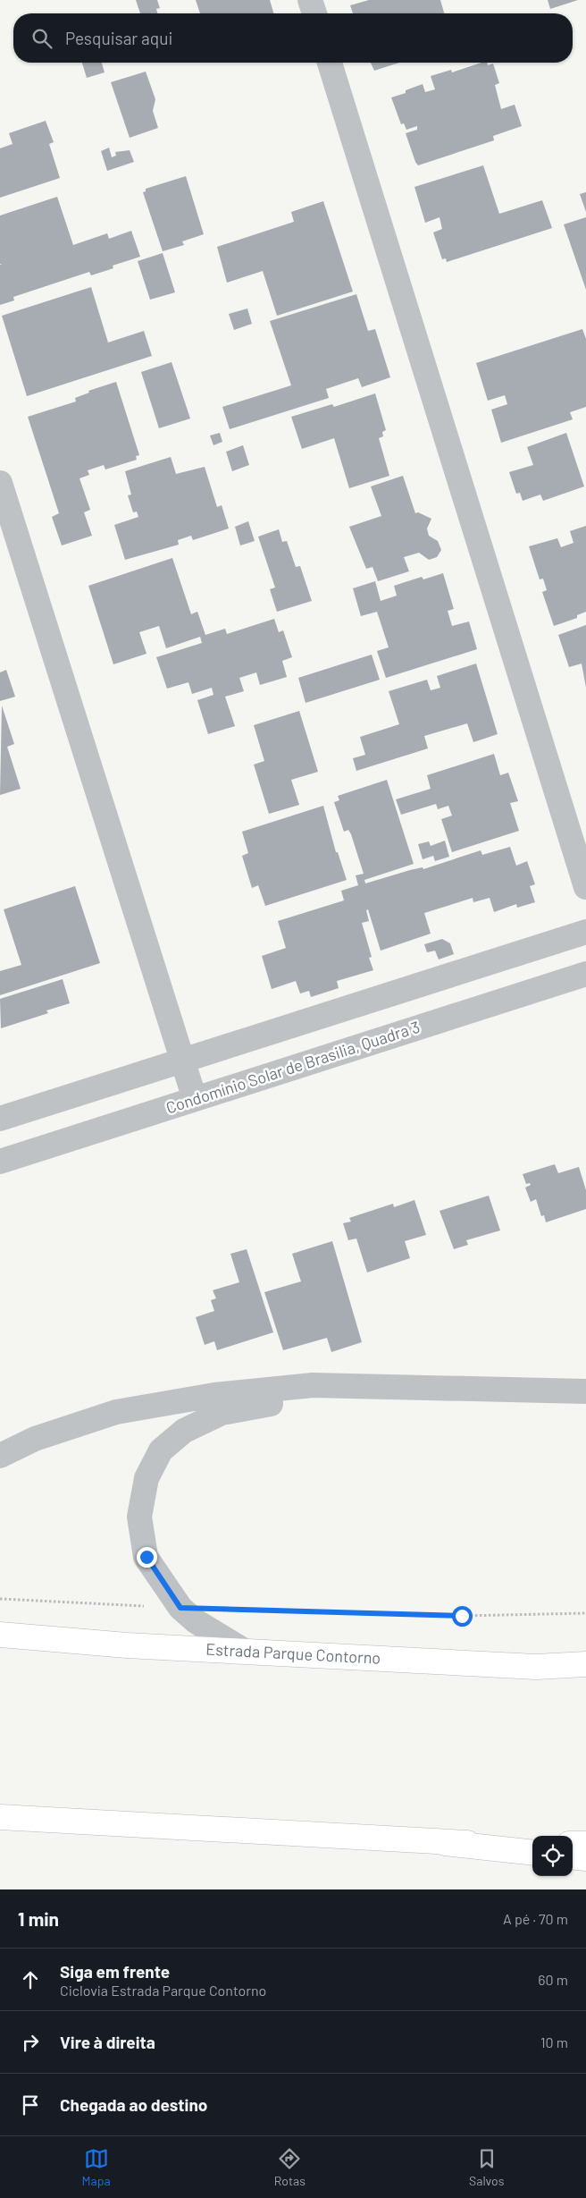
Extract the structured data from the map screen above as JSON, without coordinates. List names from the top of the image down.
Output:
{
  "streets": {
    "main road": ["Estrada Parque Contorno"],
    "street": ["Condomínio Solar de Brasilia, Quadra 3"]
  },
  "page": {
    "search": "Pesquisar aqui",
    "heading": ["1 min", "A pé · 70 m"],
    "list": [
      ["Siga em frente", "Ciclovia Estrada Parque Contorno", "60 m"],
      ["Vire à direita", "10 m"],
      "Chegada ao destino"
    ],
    "nav": ["Mapa", "Rotas", "Salvos"]
  }
}
